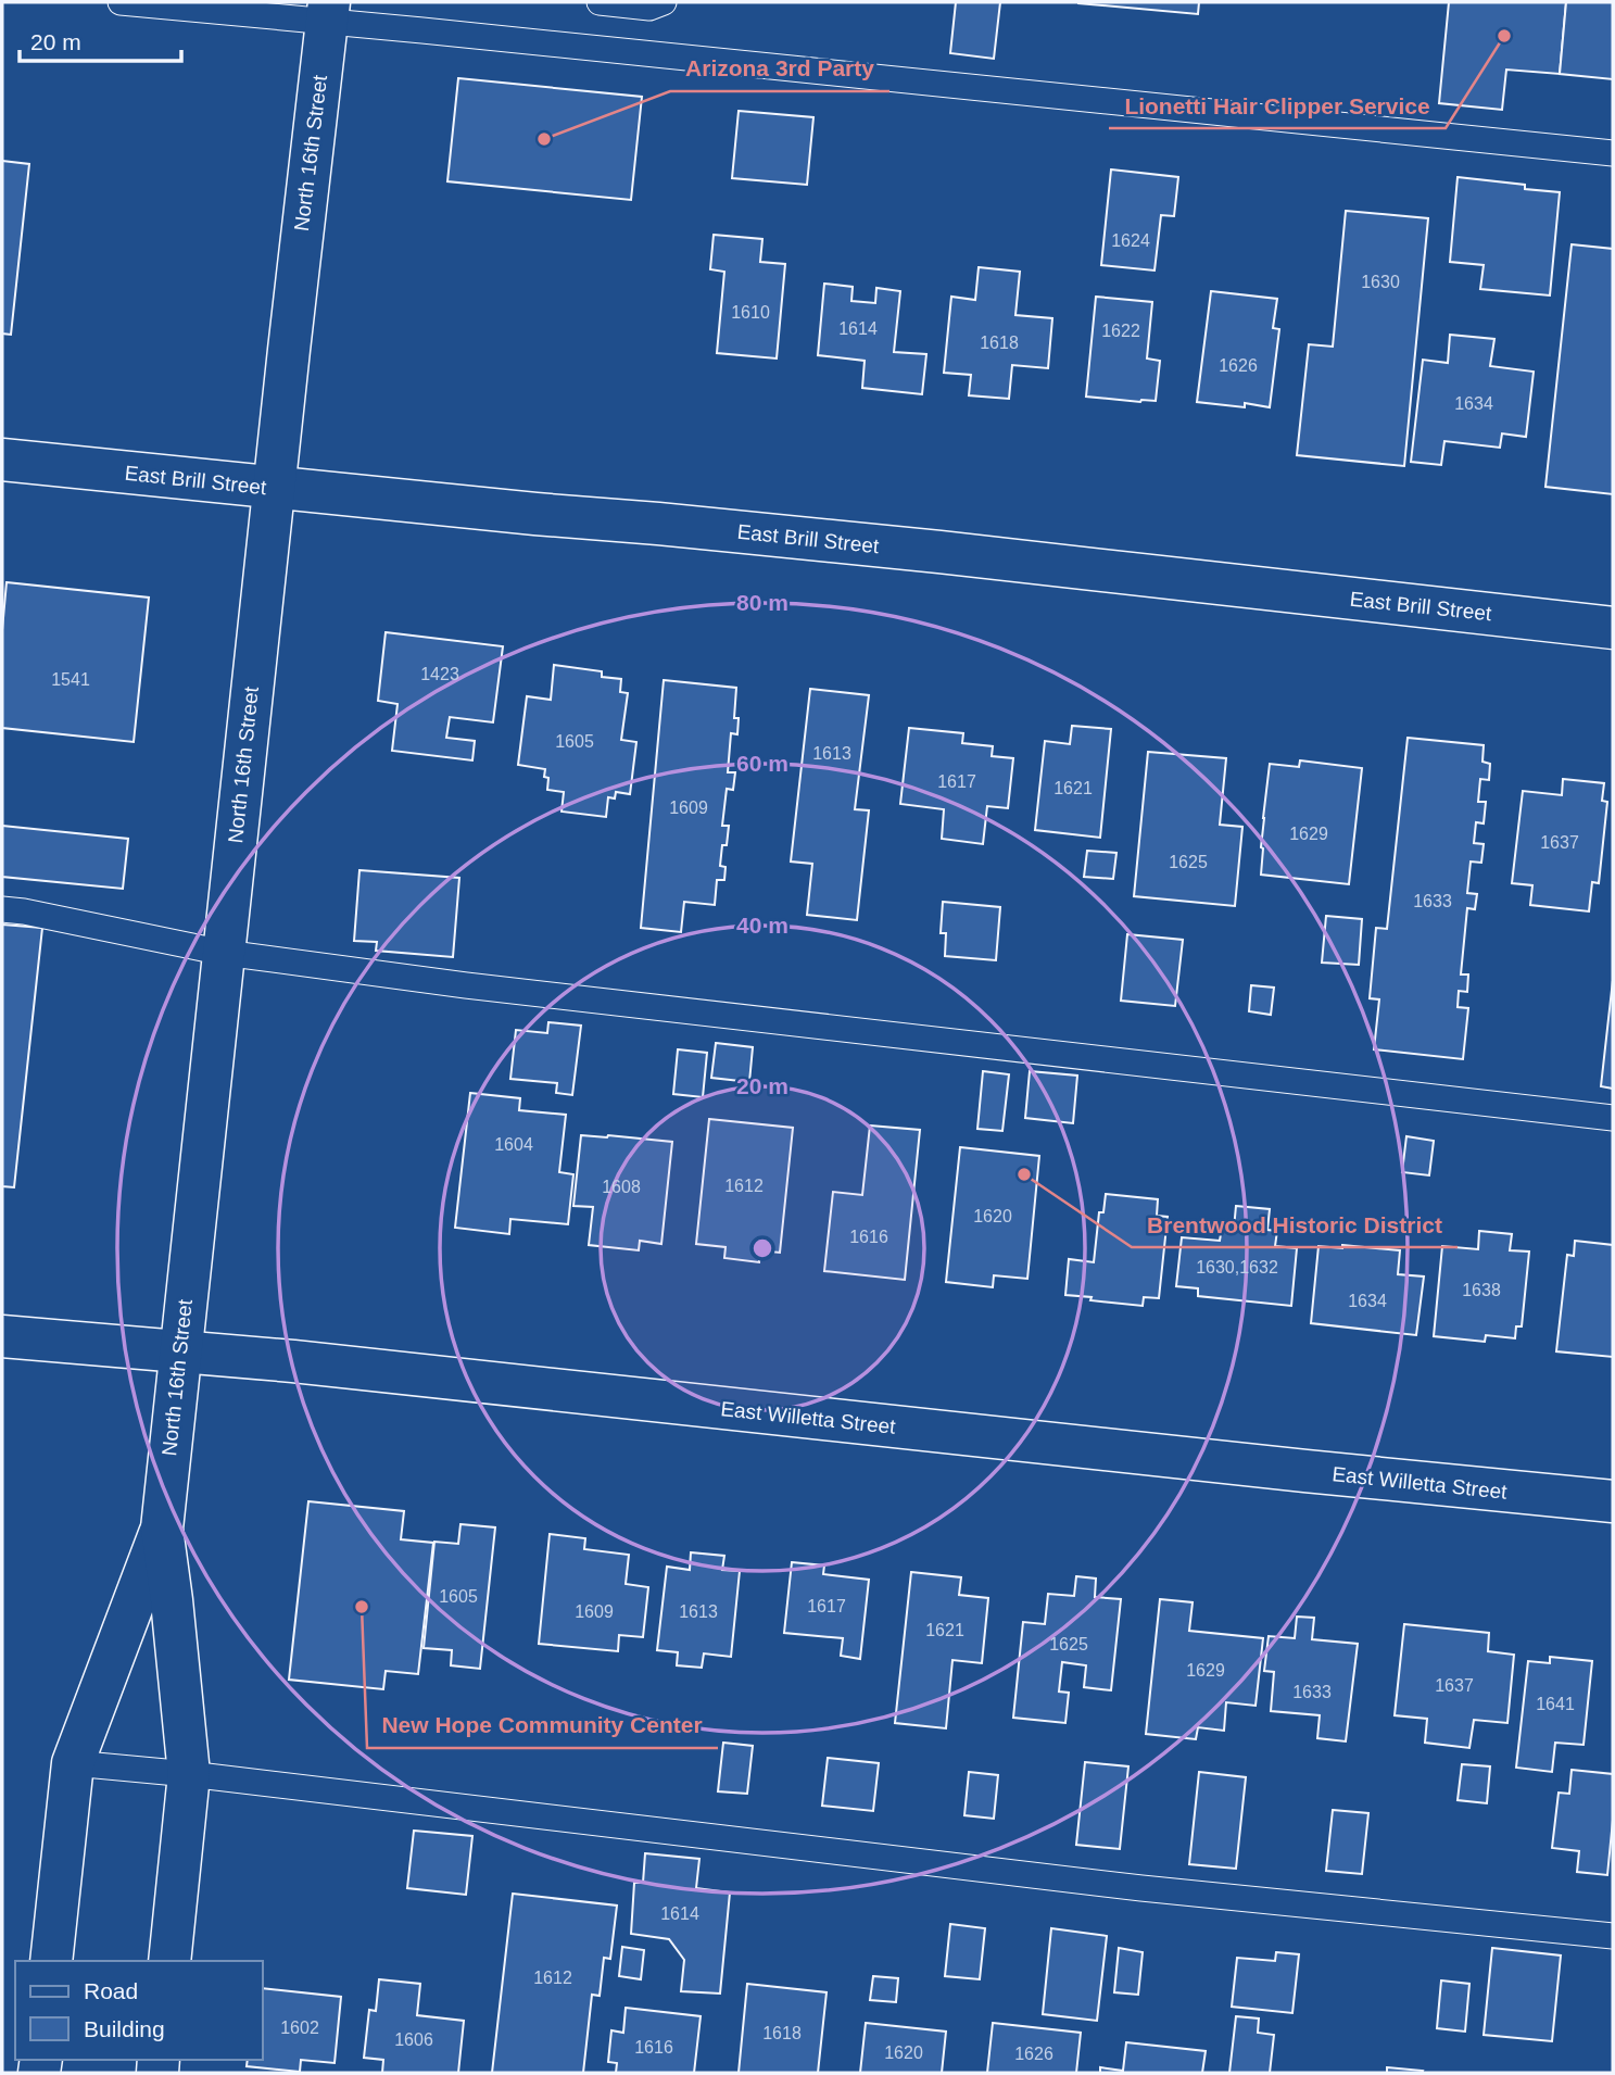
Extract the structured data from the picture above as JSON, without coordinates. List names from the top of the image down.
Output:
{
  "streets": {
    "street": ["North 16th Street", "East Brill Street", "East Willetta Street"]
  },
  "crossings": [
    ["North 16th Street", "East Brill Street"],
    ["North 16th Street", "East Willetta Street"]
  ],
  "places": [
    "Lionetti Hair Clipper Service",
    "Arizona 3rd Party",
    "Brentwood Historic District",
    "New Hope Community Center"
  ],
  "house_numbers": [
    "1624",
    "1630",
    "1610",
    "1614",
    "1622",
    "1618",
    "1626",
    "1634",
    "1423",
    "1541",
    "1605",
    "1613",
    "1617",
    "1621",
    "1609",
    "1629",
    "1637",
    "1625",
    "1633",
    "1604",
    "1612",
    "1608",
    "1620",
    "1616",
    "1630,1632",
    "1638",
    "1634",
    "1605",
    "1617",
    "1609",
    "1613",
    "1621",
    "1625",
    "1629",
    "1637",
    "1633",
    "1641",
    "1614",
    "1612",
    "1602",
    "1618",
    "1606",
    "1616",
    "1620",
    "1626"
  ],
  "legend": ["Road", "Building"],
  "scale_bar": "20 m",
  "rings": [
    "80 m",
    "60 m",
    "40 m",
    "20 m"
  ]
}
